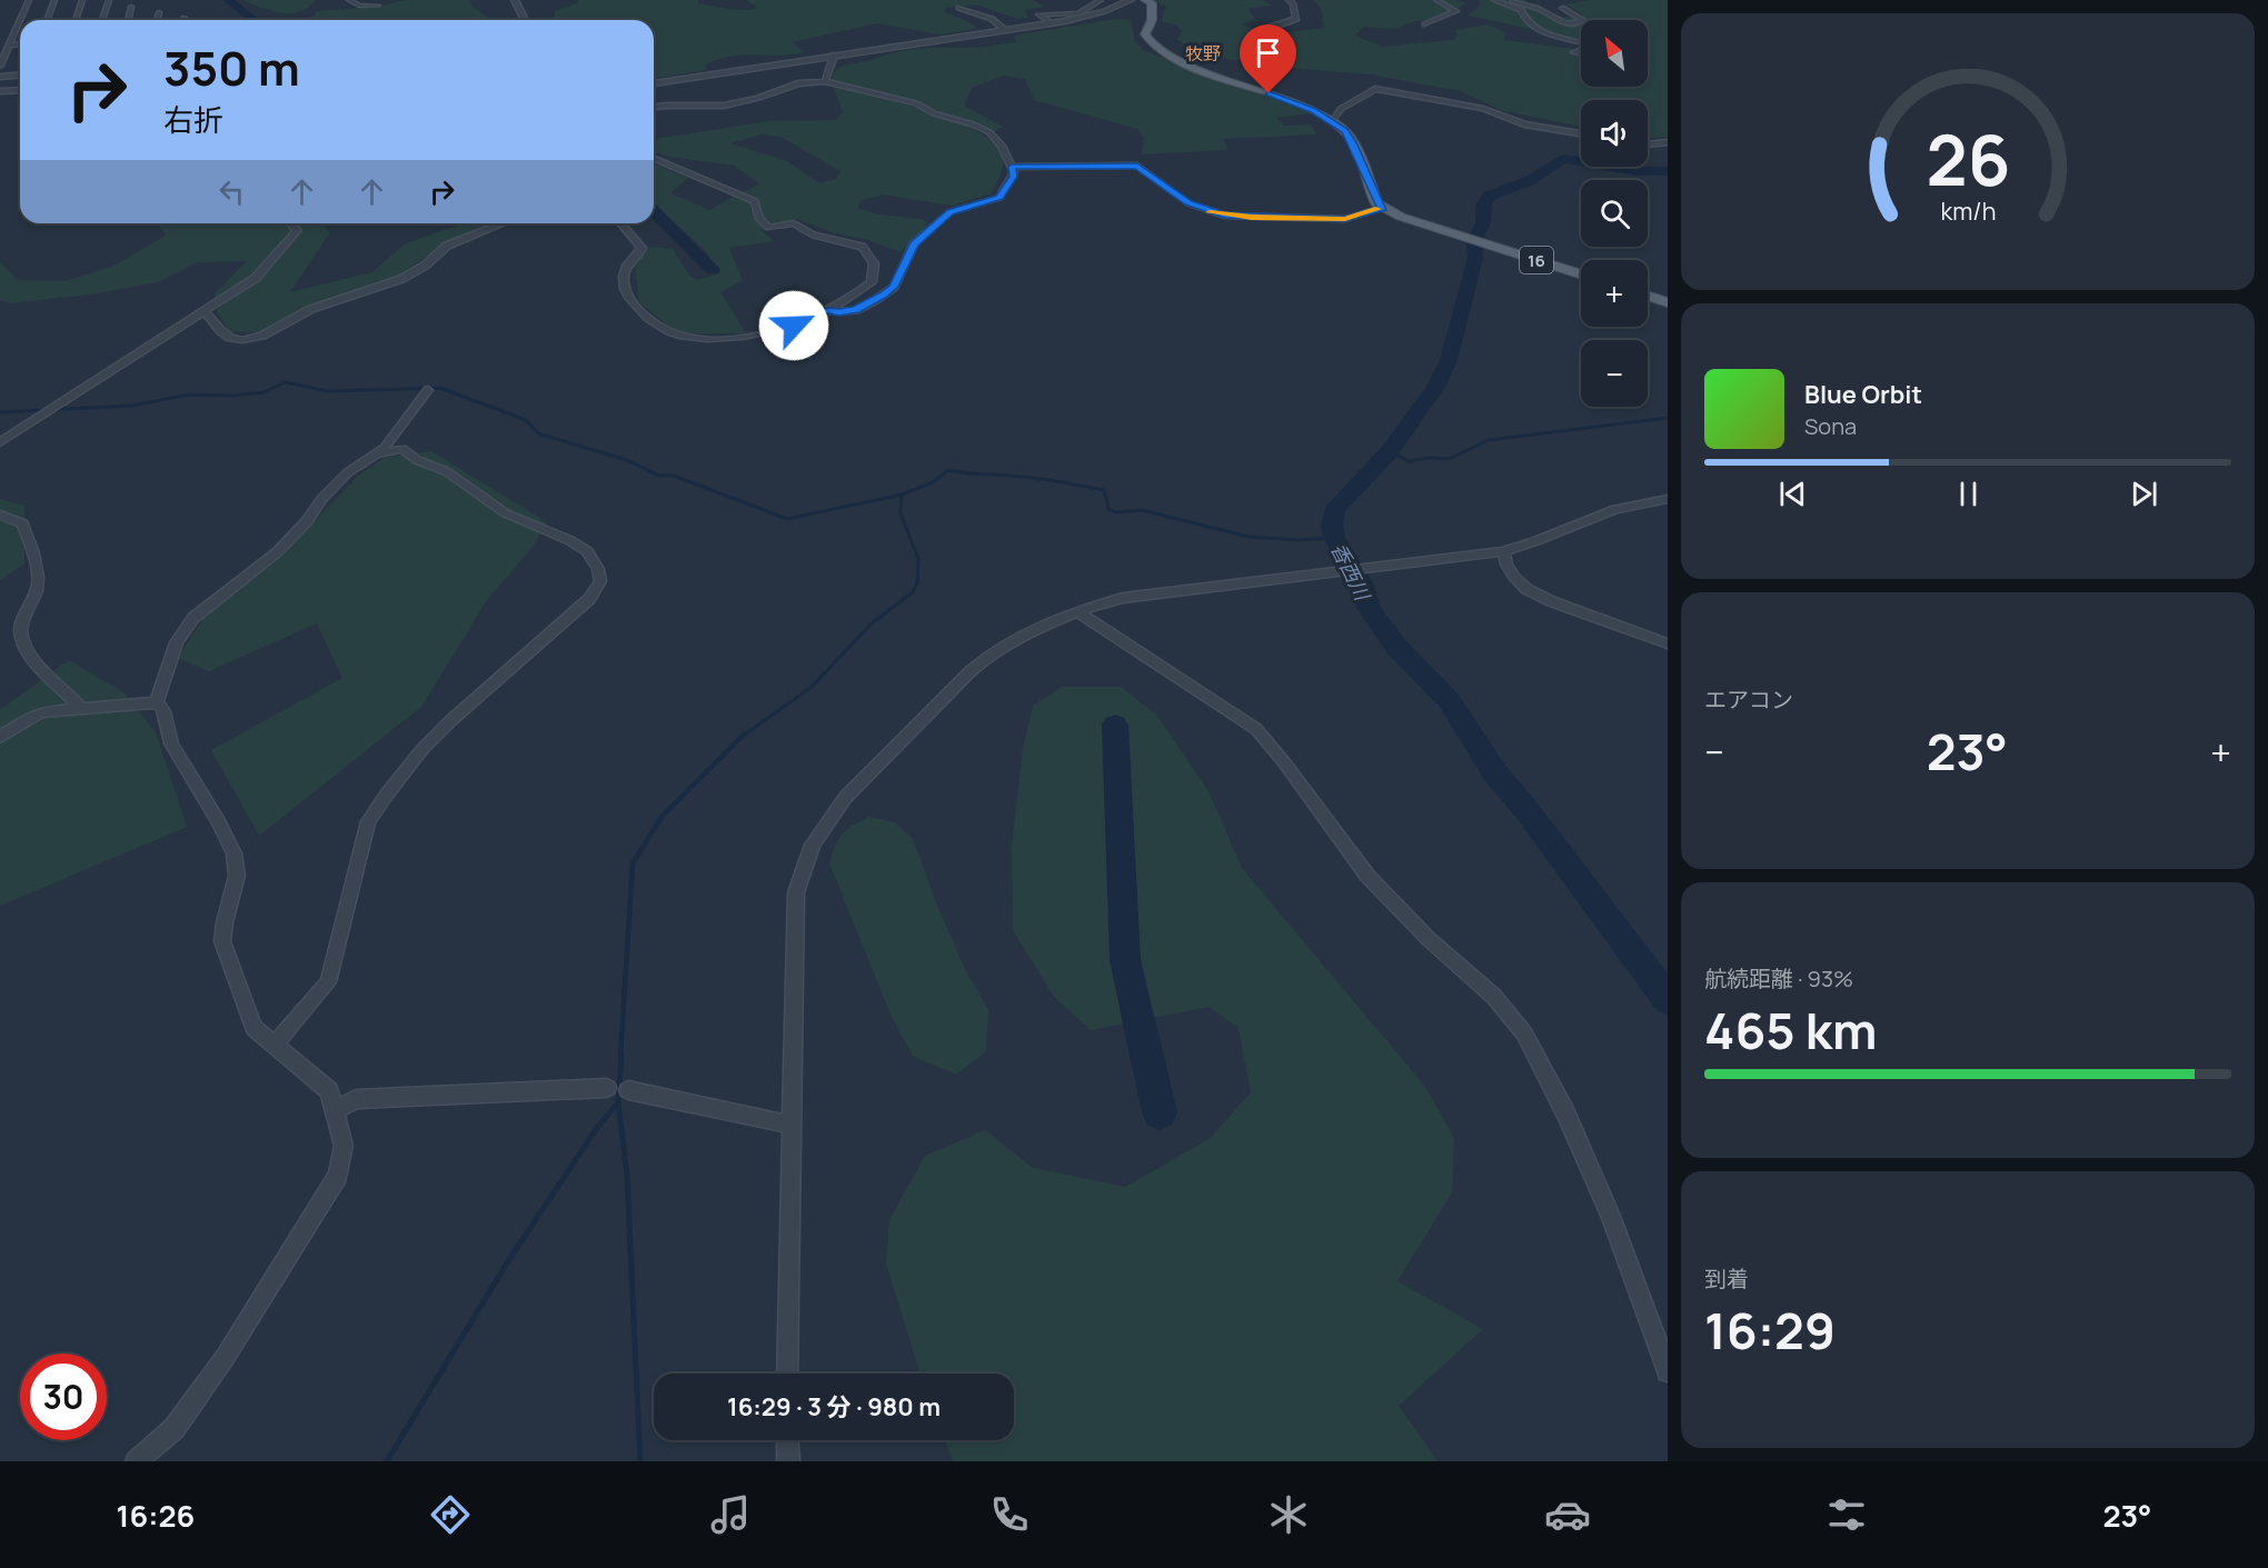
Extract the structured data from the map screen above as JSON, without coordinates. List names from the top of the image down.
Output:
{
  "streets": {
    "main road": ["16"]
  },
  "districts": ["牧野"],
  "water": ["香西川"],
  "north": "top left",
  "page": {
    "map_buttons": ["+", "−"],
    "turn": ["350 m", "右折"],
    "song": ["Blue Orbit", "Sona"],
    "tile": [
      "エアコン",
      ["航続距離 · 93%", "465 km"],
      ["到着", "16:29"]
    ],
    "heat": ["−", "23°", "+"],
    "limit": "30",
    "trip": "16:29 · 3 分 · 980 m",
    "tabs": ["16:26", "23°"],
    "gauge": ["26", "km/h"]
  }
}
